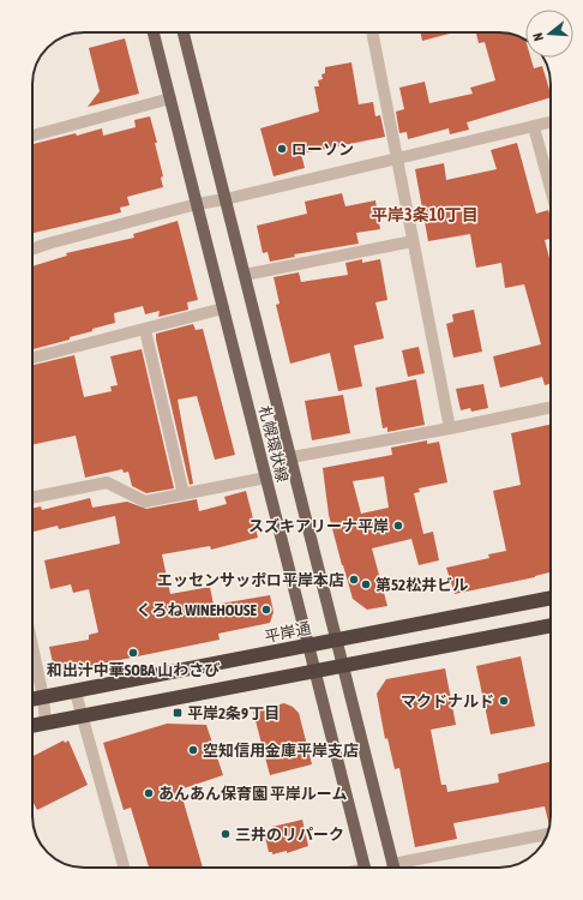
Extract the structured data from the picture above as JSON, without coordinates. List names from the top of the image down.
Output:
{
  "streets": {
    "highway": ["平岸通"],
    "main road": ["札幌環状線"]
  },
  "crossings": [
    ["札幌環状線", "平岸通"]
  ],
  "districts": ["平岸3条10丁目"],
  "places": {
    "other": [
      "ローソン",
      "スズキアリーナ平岸",
      "エッセンサッポロ平岸本店",
      "第52松井ビル",
      "くろね WINEHOUSE",
      "和出汁中華SOBA 山わさび",
      "マクドナルド",
      "空知信用金庫平岸支店",
      "あんあん保育園 平岸ルーム",
      "三井のリパーク"
    ],
    "transit": ["平岸2条9丁目"]
  },
  "north": "left"
}
